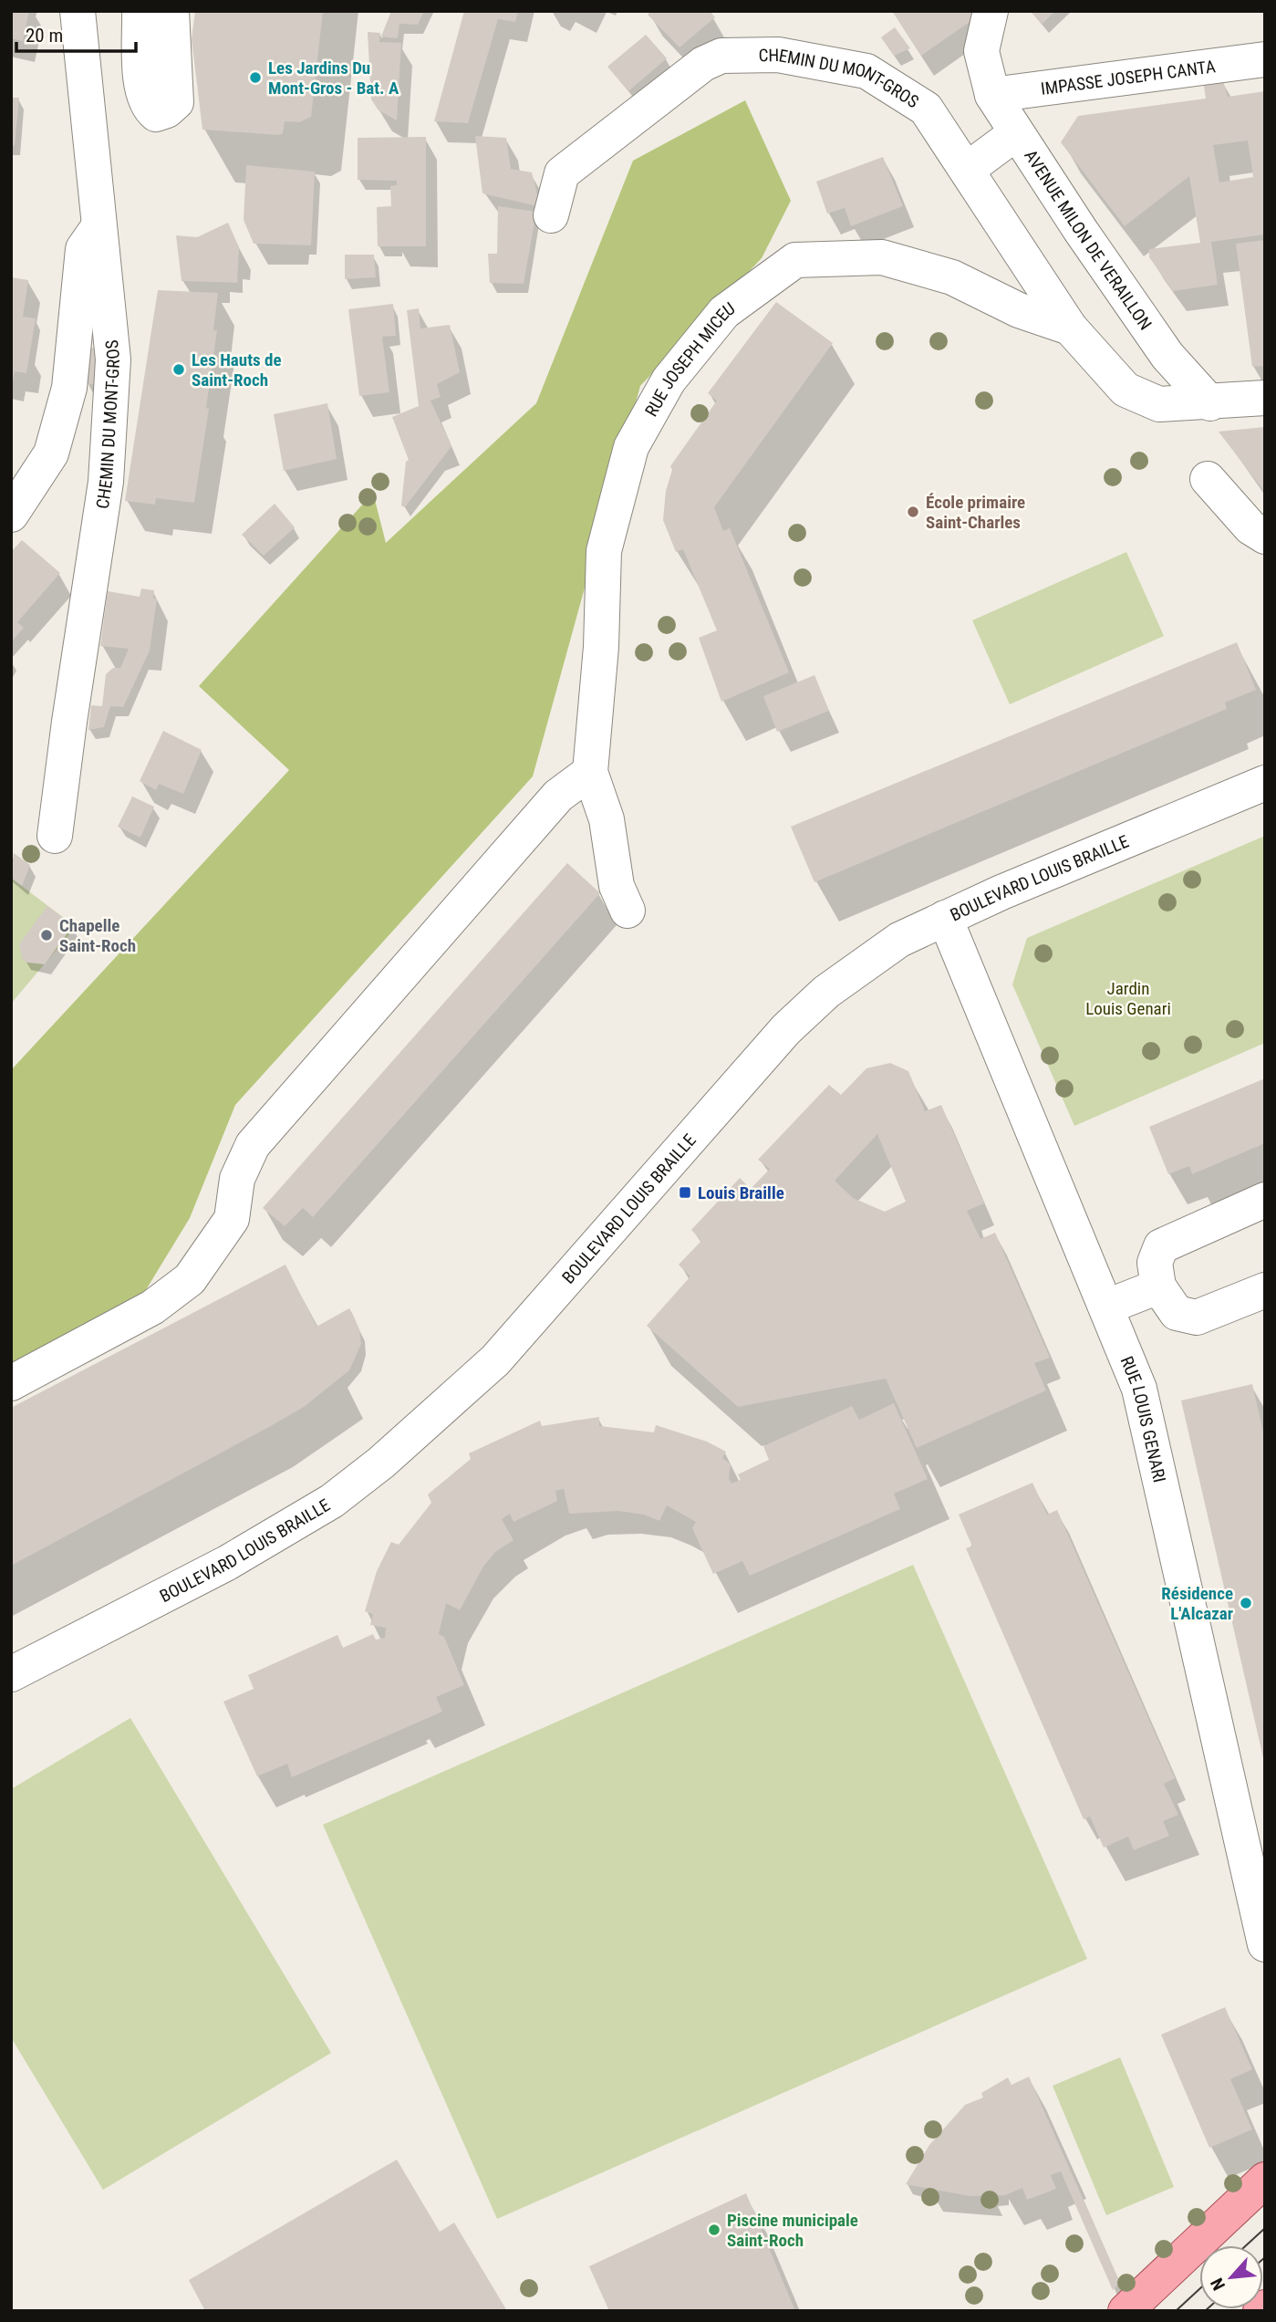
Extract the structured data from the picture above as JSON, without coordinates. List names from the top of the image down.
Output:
{
  "streets": {
    "street": [
      "IMPASSE JOSEPH CANTA",
      "CHEMIN DU MONT-GROS",
      "AVENUE MILON DE VERAILLON",
      "RUE JOSEPH MICEU",
      "BOULEVARD LOUIS BRAILLE",
      "RUE LOUIS GENARI"
    ]
  },
  "crossings": [
    ["IMPASSE JOSEPH CANTA", "AVENUE MILON DE VERAILLON"],
    ["CHEMIN DU MONT-GROS", "AVENUE MILON DE VERAILLON"],
    ["CHEMIN DU MONT-GROS", "RUE JOSEPH MICEU"],
    ["BOULEVARD LOUIS BRAILLE", "RUE LOUIS GENARI"]
  ],
  "parks": ["Jardin Louis Genari"],
  "places": {
    "other": [
      "Les Jardins Du Mont-Gros - Bat. A",
      "Les Hauts de Saint-Roch",
      "École primaire Saint-Charles",
      "Chapelle Saint-Roch",
      "Résidence L'Alcazar",
      "Piscine municipale Saint-Roch"
    ],
    "transit": ["Louis Braille"]
  },
  "scale_bar": "20 m",
  "north": "bottom left"
}
